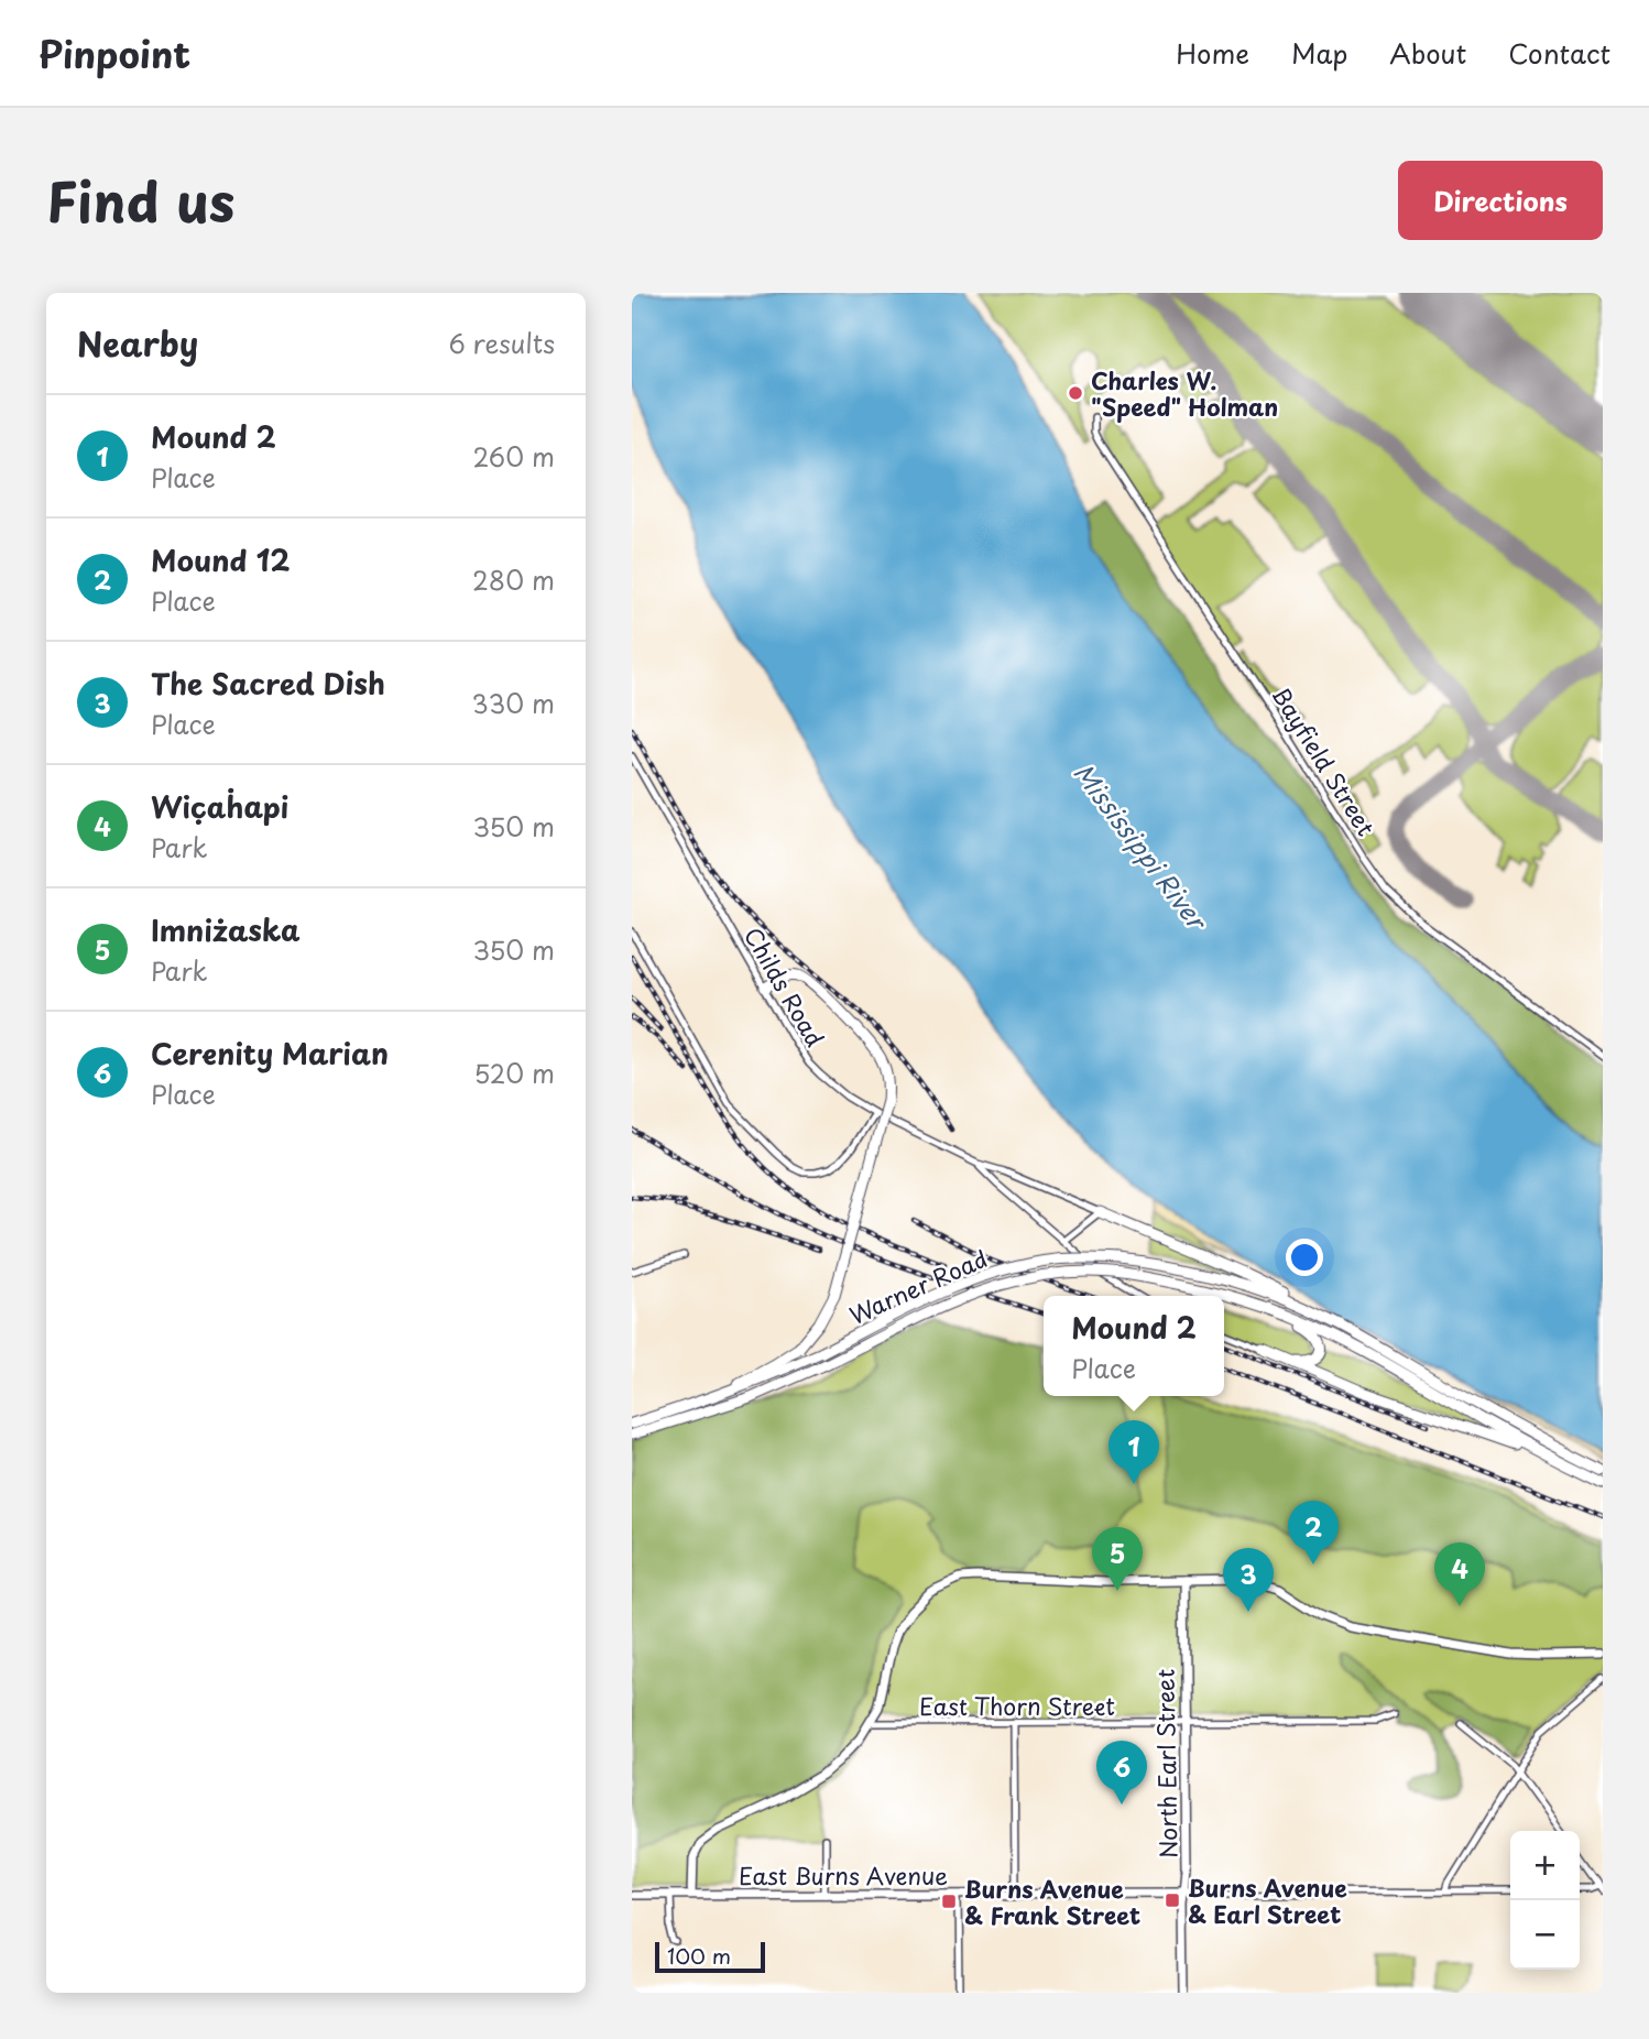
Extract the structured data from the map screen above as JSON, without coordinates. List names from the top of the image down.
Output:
{
  "streets": {
    "highway": ["Warner Road"],
    "street": [
      "Bayfield Street",
      "Childs Road",
      "East Thorn Street",
      "North Earl Street",
      "East Burns Avenue"
    ]
  },
  "crossings": [
    ["East Thorn Street", "North Earl Street"],
    ["North Earl Street", "East Burns Avenue"]
  ],
  "water": ["Mississippi River"],
  "places": {
    "other": ["Charles W. \"Speed\" Holman"],
    "transit": ["Burns Avenue & Earl Street", "Burns Avenue & Frank Street"]
  },
  "scale_bar": "100 m",
  "page": {
    "header": "Pinpoint",
    "nav": [
      "Home",
      "Map",
      "About",
      "Contact"
    ],
    "title": "Find us",
    "buttons": "Directions",
    "heading": ["Nearby", "6 results"],
    "list": [
      {
        "mark": "1",
        "name": "Mound 2",
        "note": "Place",
        "value": "260 m"
      },
      {
        "mark": "2",
        "name": "Mound 12",
        "note": "Place",
        "value": "280 m"
      },
      {
        "mark": "3",
        "name": "The Sacred Dish",
        "note": "Place",
        "value": "330 m"
      },
      {
        "mark": "4",
        "name": "Wic̣aḣapi",
        "note": "Park",
        "value": "350 m"
      },
      {
        "mark": "5",
        "name": "Imniżaska",
        "note": "Park",
        "value": "350 m"
      },
      {
        "mark": "6",
        "name": "Cerenity Marian",
        "note": "Place",
        "value": "520 m"
      }
    ],
    "popup": ["Mound 2", "Place"],
    "pins": [
      "1",
      "2",
      "5",
      "4",
      "3",
      "6"
    ],
    "map_buttons": ["+", "−"],
    "scale": "100 m"
  }
}
